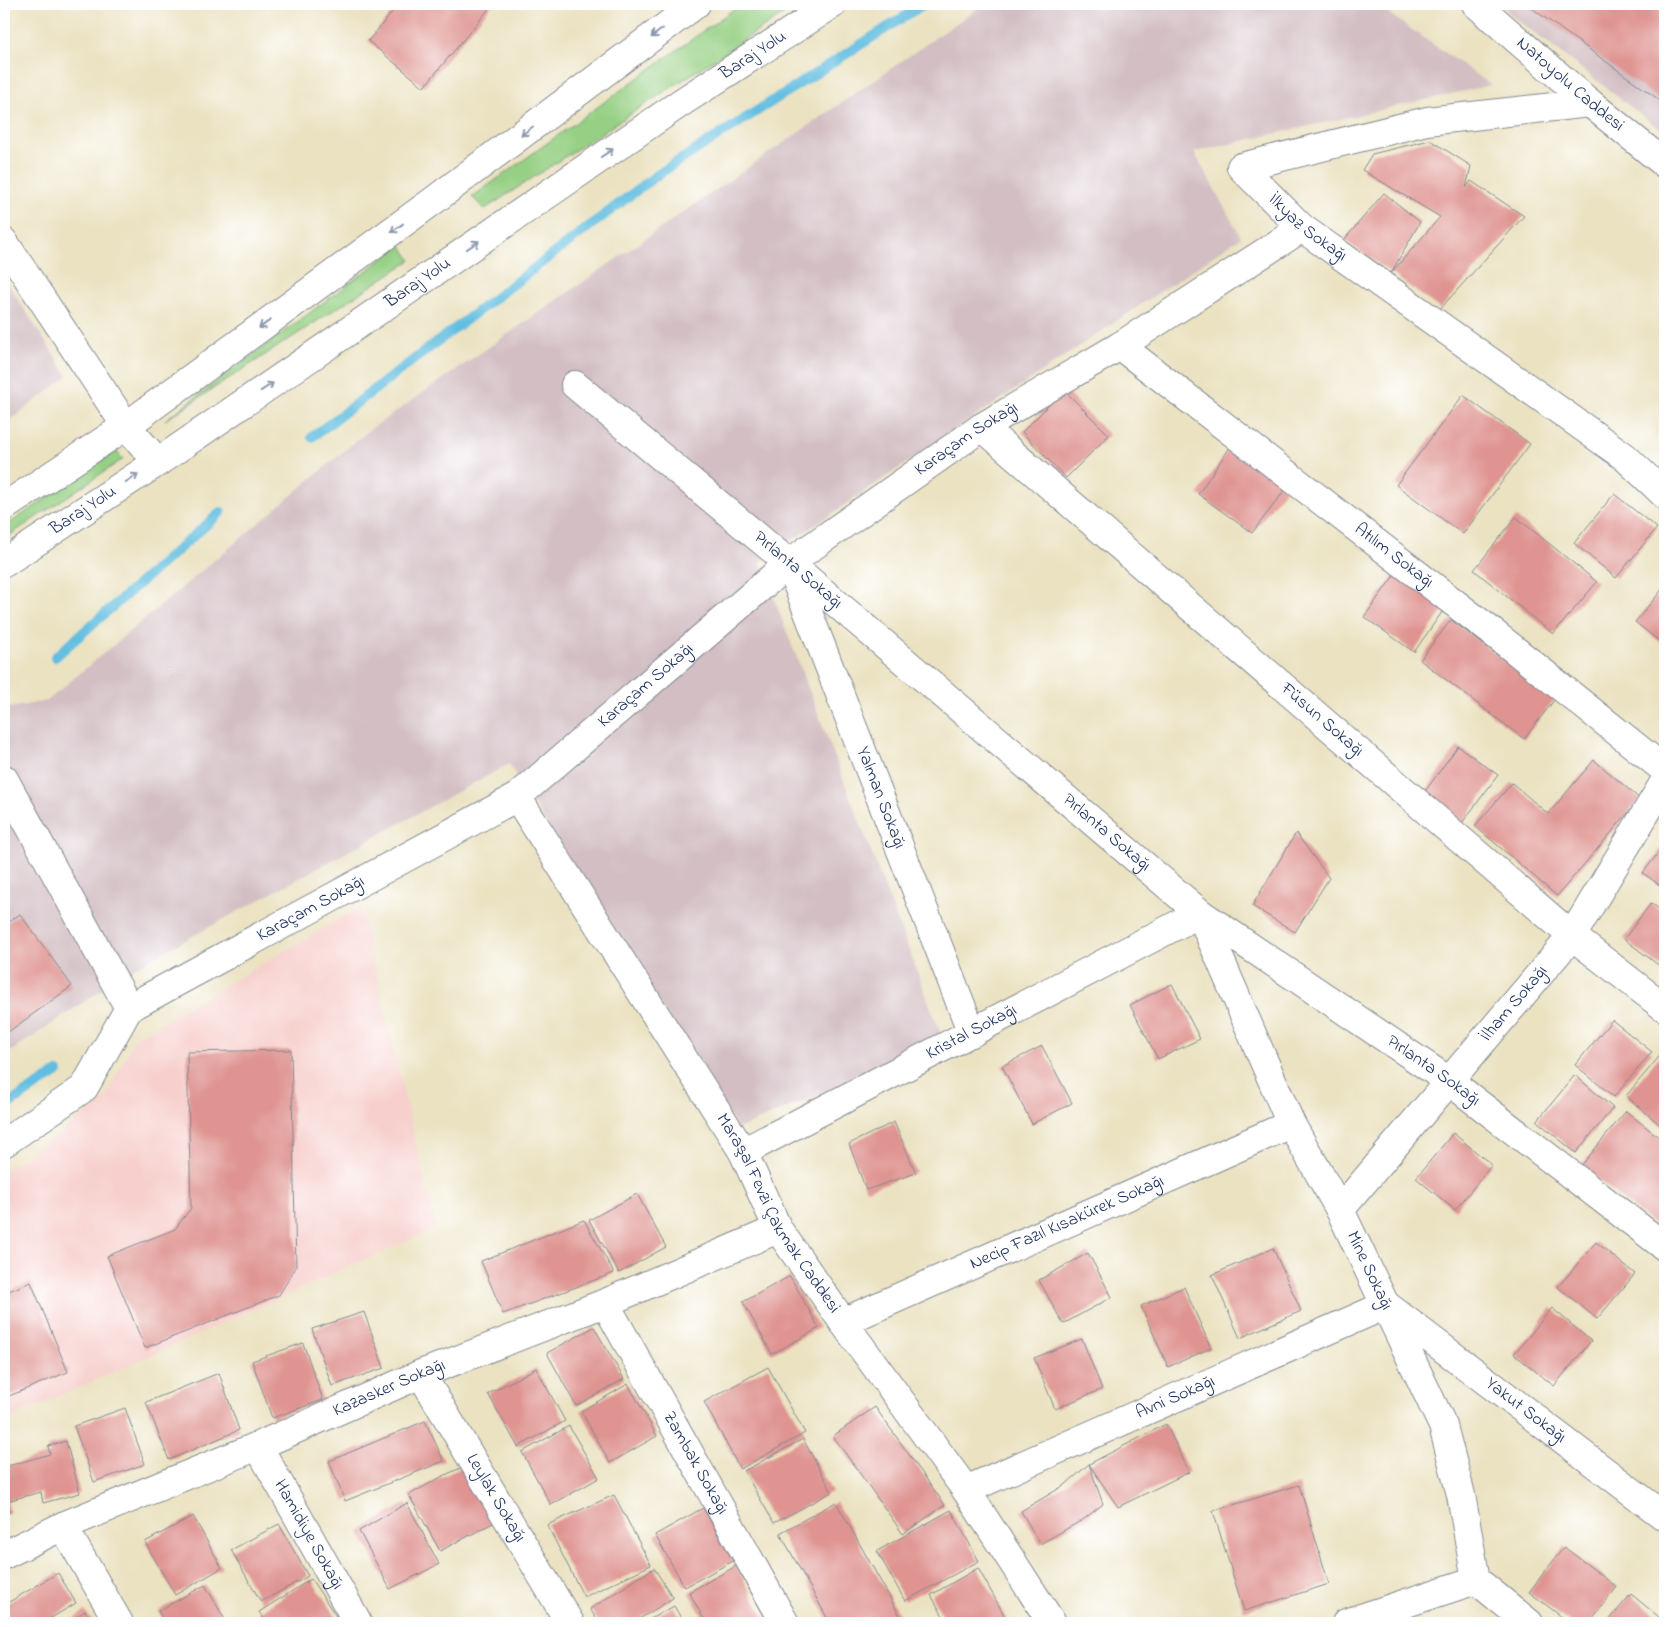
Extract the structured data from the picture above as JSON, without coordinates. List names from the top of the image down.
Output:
{
  "streets": {
    "street": [
      "Baraj Yolu",
      "Natoyolu Caddesi",
      "İlkyaz Sokağı",
      "Karaçam Sokağı",
      "Atılım Sokağı",
      "Pırlanta Sokağı",
      "Füsun Sokağı",
      "Yalman Sokağı",
      "İlham Sokağı",
      "Kristal Sokağı",
      "Maraşal Fevzi Çakmak Caddesi",
      "Necip Fazıl Kısakürek Sokağı",
      "Mine Sokağı",
      "Kazasker Sokağı",
      "Avni Sokağı",
      "Yakut Sokağı",
      "Zambak Sokağı",
      "Leylak Sokağı",
      "Hamidiye Sokağı"
    ]
  },
  "crossings": [
    ["Natoyolu Caddesi", "İlkyaz Sokağı"],
    ["İlkyaz Sokağı", "Karaçam Sokağı"],
    ["Karaçam Sokağı", "Atılım Sokağı"],
    ["Karaçam Sokağı", "Pırlanta Sokağı"],
    ["Karaçam Sokağı", "Füsun Sokağı"],
    ["Karaçam Sokağı", "Yalman Sokağı"],
    ["Karaçam Sokağı", "Maraşal Fevzi Çakmak Caddesi"],
    ["Pırlanta Sokağı", "Yalman Sokağı"],
    ["Pırlanta Sokağı", "İlham Sokağı"],
    ["Pırlanta Sokağı", "Kristal Sokağı"],
    ["Pırlanta Sokağı", "Mine Sokağı"],
    ["Füsun Sokağı", "İlham Sokağı"],
    ["Yalman Sokağı", "Kristal Sokağı"],
    ["İlham Sokağı", "Mine Sokağı"],
    ["Kristal Sokağı", "Maraşal Fevzi Çakmak Caddesi"],
    ["Kristal Sokağı", "Mine Sokağı"],
    ["Maraşal Fevzi Çakmak Caddesi", "Necip Fazıl Kısakürek Sokağı"],
    ["Maraşal Fevzi Çakmak Caddesi", "Kazasker Sokağı"],
    ["Maraşal Fevzi Çakmak Caddesi", "Avni Sokağı"],
    ["Necip Fazıl Kısakürek Sokağı", "Mine Sokağı"],
    ["Mine Sokağı", "Avni Sokağı"],
    ["Mine Sokağı", "Yakut Sokağı"],
    ["Kazasker Sokağı", "Zambak Sokağı"],
    ["Kazasker Sokağı", "Leylak Sokağı"],
    ["Kazasker Sokağı", "Hamidiye Sokağı"],
    ["Avni Sokağı", "Yakut Sokağı"]
  ]
}
